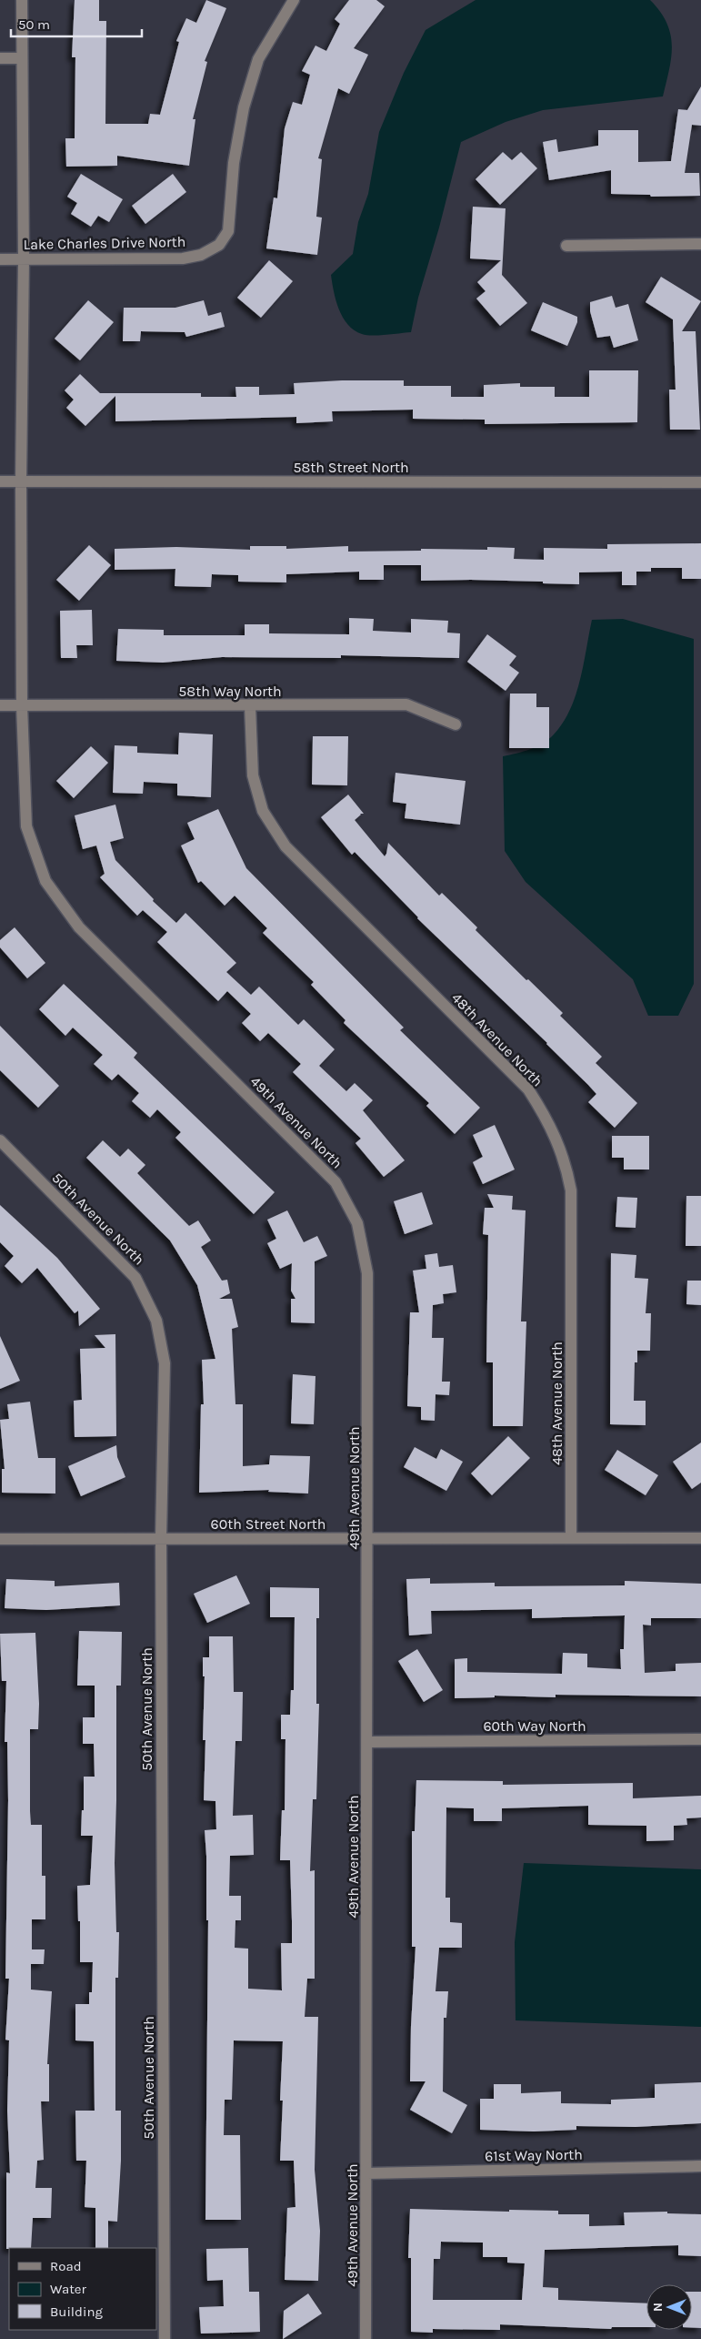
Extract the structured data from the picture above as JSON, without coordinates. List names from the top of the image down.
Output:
{
  "streets": {
    "street": [
      "Lake Charles Drive North",
      "58th Street North",
      "58th Way North",
      "48th Avenue North",
      "49th Avenue North",
      "50th Avenue North",
      "60th Street North",
      "60th Way North",
      "61st Way North"
    ]
  },
  "crossings": [
    ["Lake Charles Drive North", "49th Avenue North"],
    ["58th Street North", "49th Avenue North"],
    ["58th Way North", "48th Avenue North"],
    ["58th Way North", "49th Avenue North"],
    ["48th Avenue North", "60th Street North"],
    ["49th Avenue North", "60th Street North"],
    ["49th Avenue North", "60th Way North"],
    ["49th Avenue North", "61st Way North"],
    ["50th Avenue North", "60th Street North"]
  ],
  "legend": ["Road", "Water", "Building"],
  "scale_bar": "50 m",
  "north": "left"
}
